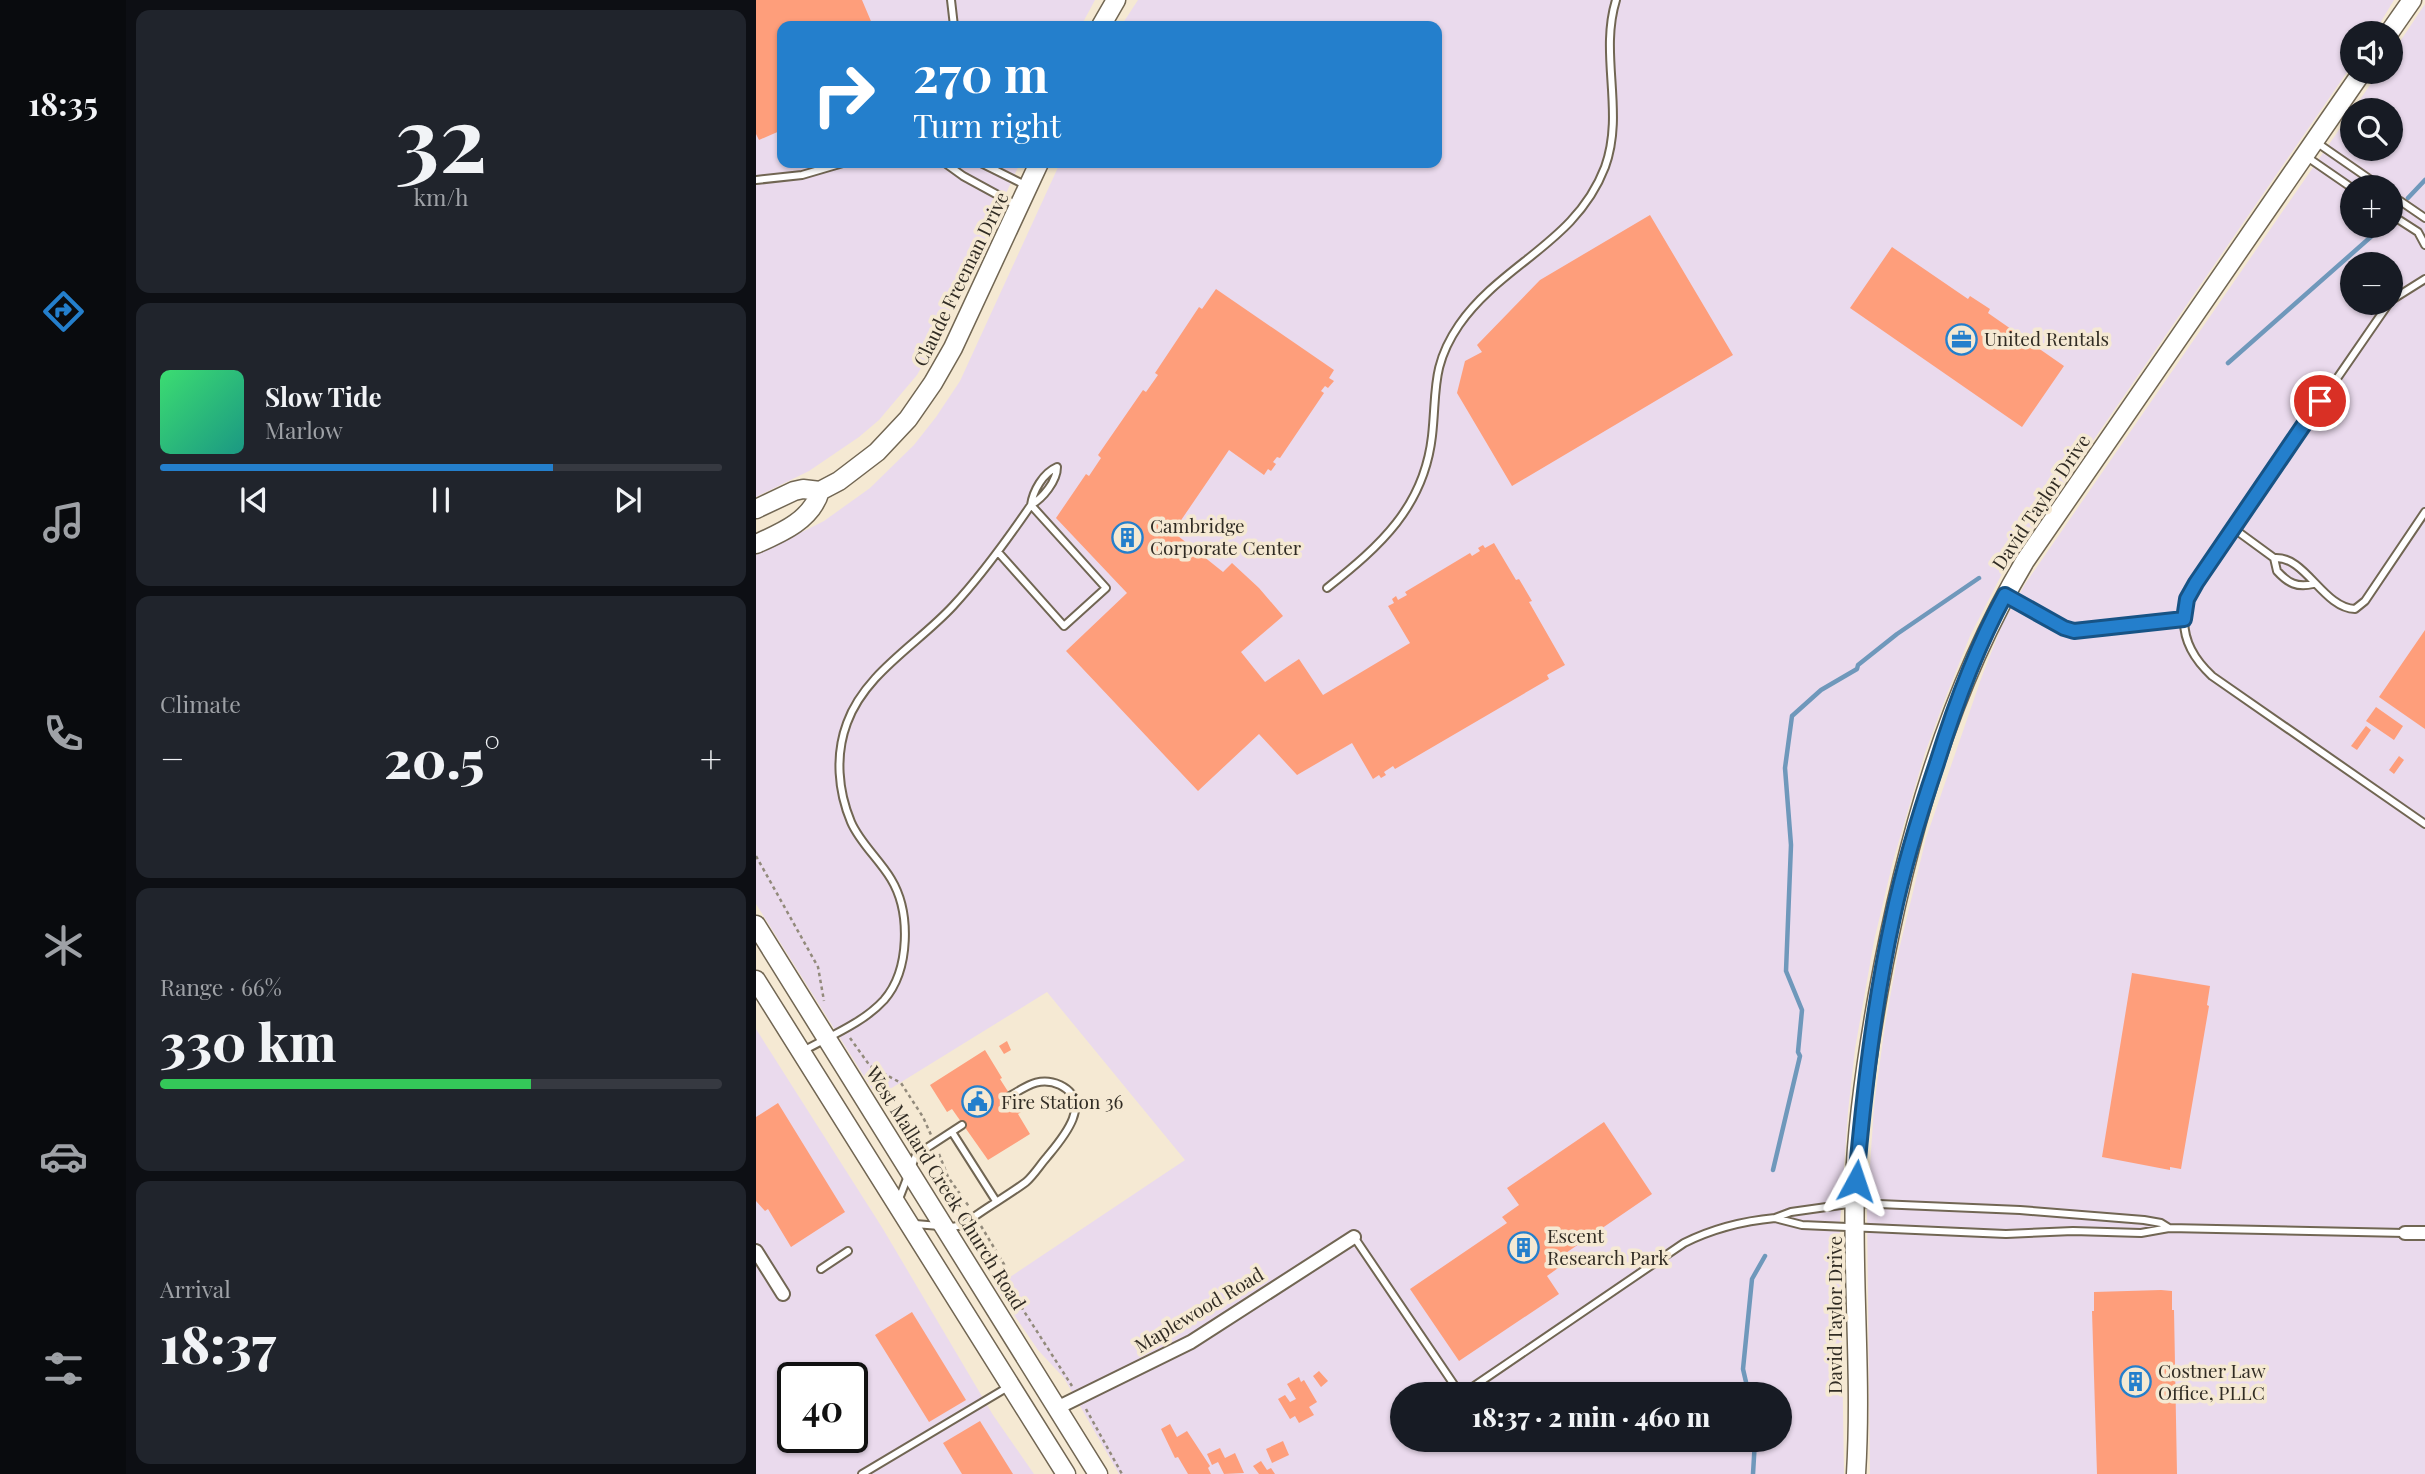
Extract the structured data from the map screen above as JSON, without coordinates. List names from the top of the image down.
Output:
{
  "streets": {
    "street": [
      "Claude Freeman Drive",
      "David Taylor Drive",
      "West Mallard Creek Church Road",
      "Maplewood Road"
    ]
  },
  "crossings": [
    ["West Mallard Creek Church Road", "Maplewood Road"]
  ],
  "places": {
    "office": ["United Rentals"],
    "building": ["Cambridge Corporate Center", "Escent Research Park", "Costner Law Office, PLLC"],
    "public building": ["Fire Station 36"]
  },
  "page": {
    "tabs": "18:35",
    "tile": [
      ["32", "km/h"],
      "Climate",
      ["Range · 66%", "330 km"],
      ["Arrival", "18:37"]
    ],
    "map_buttons": ["+", "−"],
    "turn": ["270 m", "Turn right"],
    "song": ["Slow Tide", "Marlow"],
    "heat": ["−", "20.5°", "+"],
    "limit": "40",
    "trip": "18:37 · 2 min · 460 m"
  }
}
